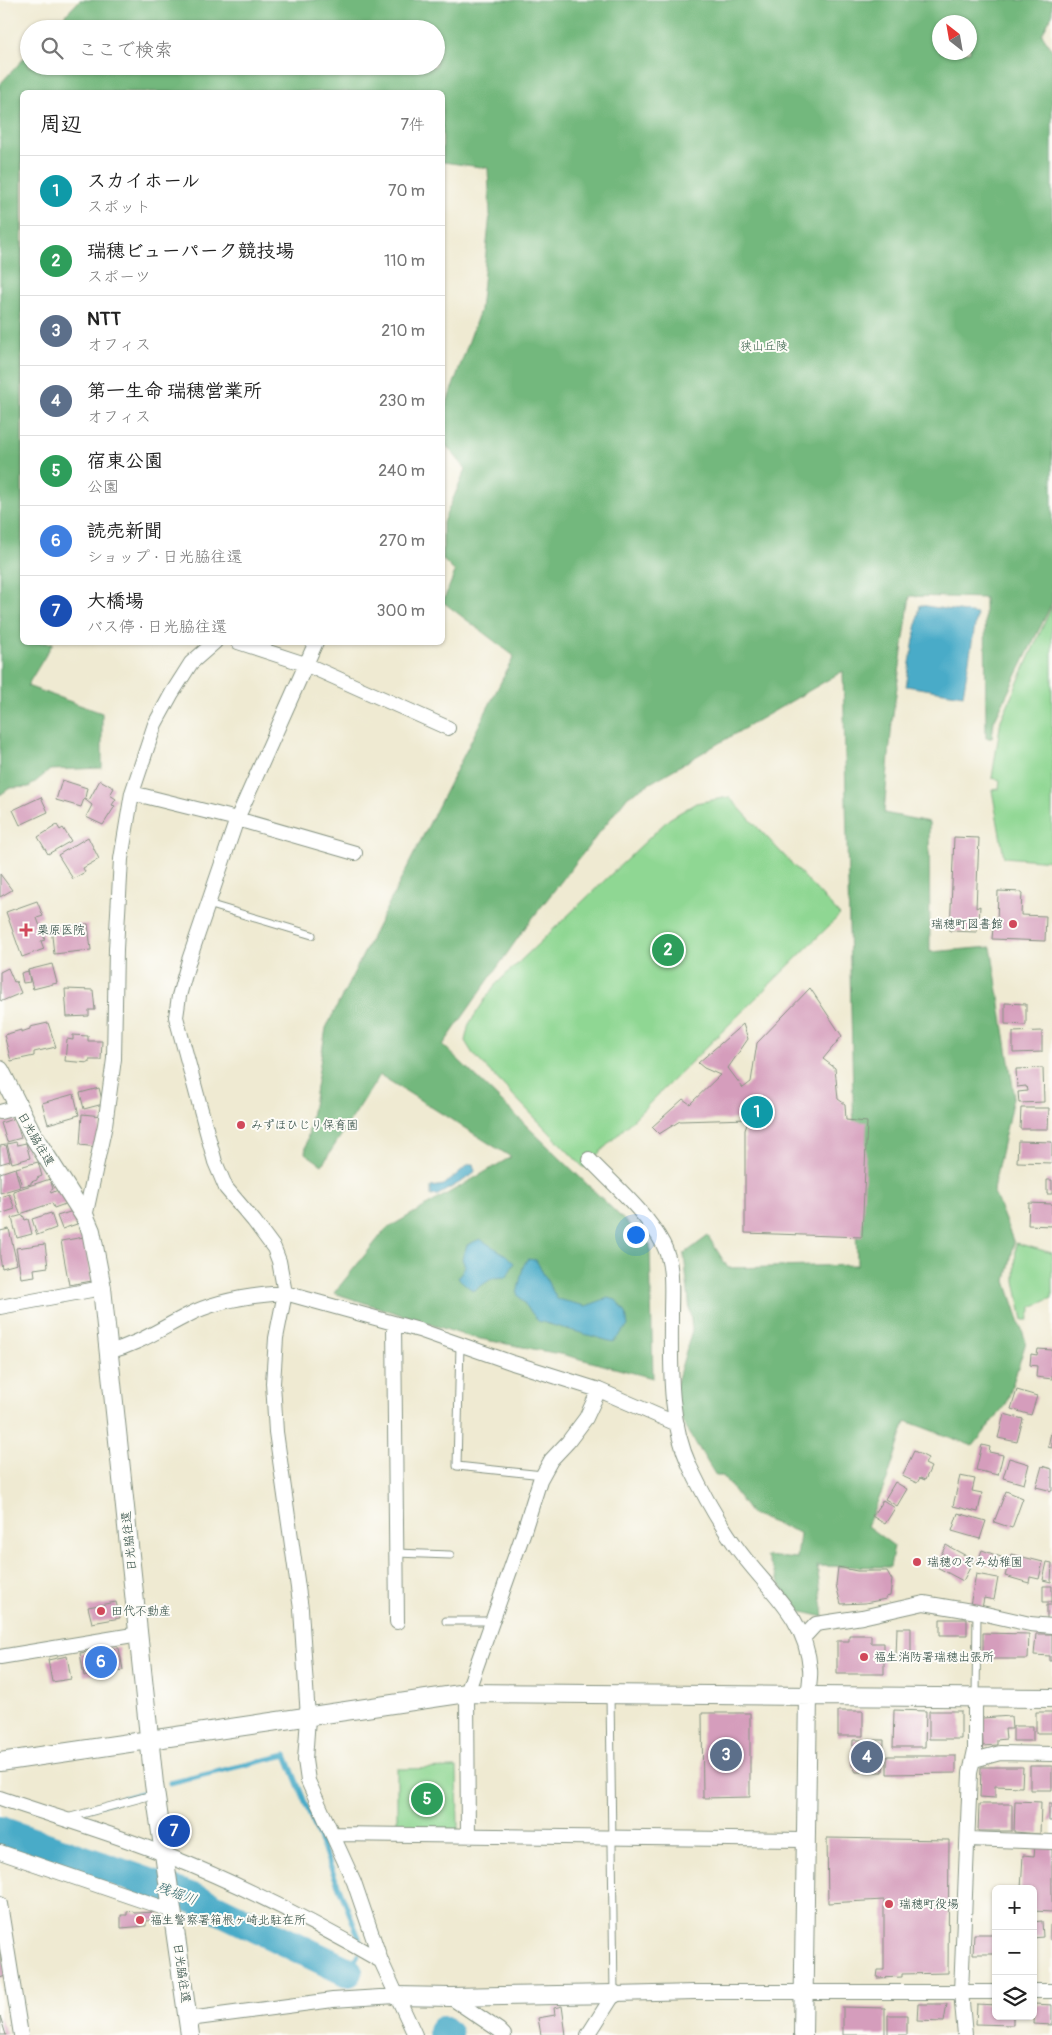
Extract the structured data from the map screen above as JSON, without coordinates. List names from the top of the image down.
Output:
{
  "streets": {
    "street": ["日光脇往還"]
  },
  "water": ["残堀川"],
  "parks": ["狭山丘陵"],
  "places": {
    "other": [
      "瑞穂町図書館",
      "みずほひじり保育園",
      "瑞穂のぞみ幼稚園",
      "田代不動産",
      "福生消防署瑞穂出張所",
      "瑞穂町役場",
      "福生警察署箱根ヶ崎北駐在所"
    ],
    "health": ["栗原医院"]
  },
  "north": "top left",
  "page": {
    "search": "ここで検索",
    "heading": ["周辺", "7件"],
    "list": [
      {
        "mark": "1",
        "name": "スカイホール",
        "note": "スポット",
        "value": "70 m"
      },
      {
        "mark": "2",
        "name": "瑞穂ビューパーク競技場",
        "note": "スポーツ",
        "value": "110 m"
      },
      {
        "mark": "3",
        "name": "NTT",
        "note": "オフィス",
        "value": "210 m"
      },
      {
        "mark": "4",
        "name": "第一生命 瑞穂営業所",
        "note": "オフィス",
        "value": "230 m"
      },
      {
        "mark": "5",
        "name": "宿東公園",
        "note": "公園",
        "value": "240 m"
      },
      {
        "mark": "6",
        "name": "読売新聞",
        "note": "ショップ · 日光脇往還",
        "value": "270 m"
      },
      {
        "mark": "7",
        "name": "大橋場",
        "note": "バス停 · 日光脇往還",
        "value": "300 m"
      }
    ],
    "pins": [
      "2",
      "1",
      "6",
      "3",
      "4",
      "5",
      "7"
    ],
    "map_buttons": ["+", "−"]
  }
}
